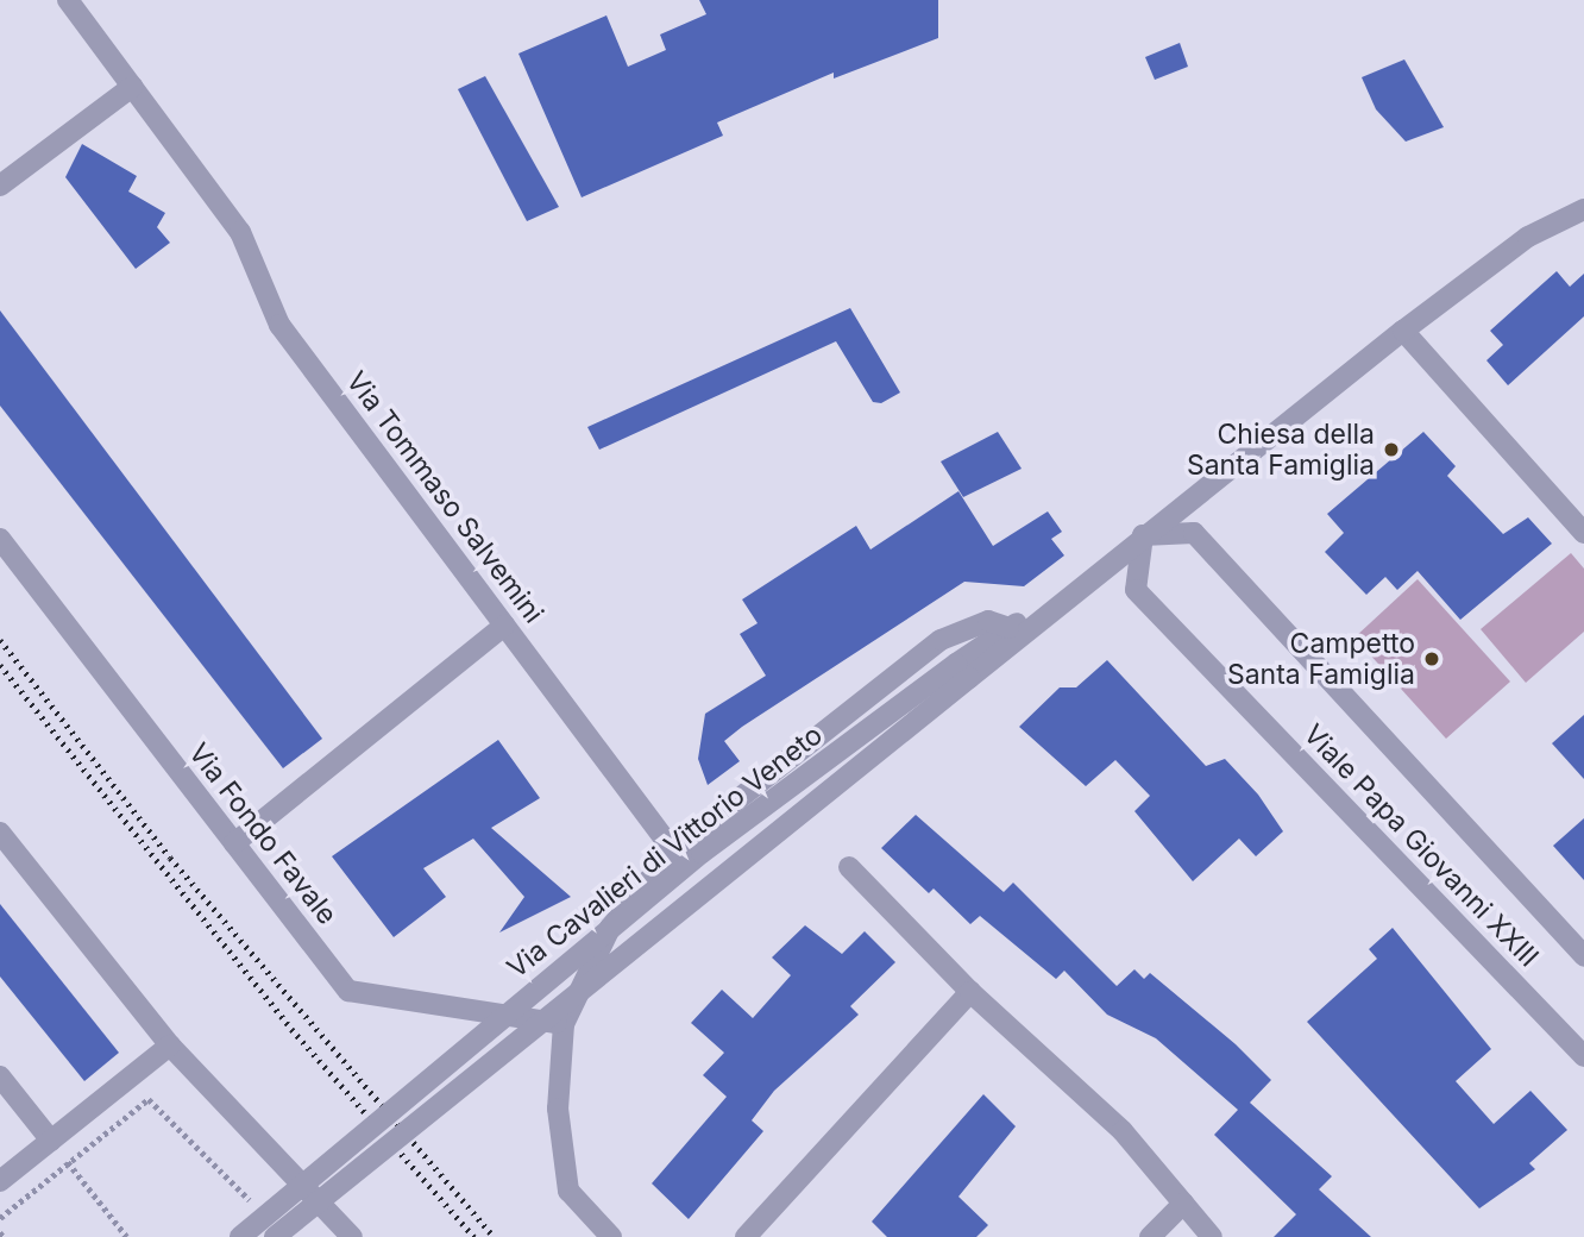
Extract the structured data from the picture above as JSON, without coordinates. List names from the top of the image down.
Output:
{
  "streets": {
    "street": [
      "Via Tommaso Salvemini",
      "Via Fondo Favale",
      "Viale Papa Giovanni XXIII",
      "Via Cavalieri di Vittorio Veneto"
    ]
  },
  "crossings": [
    ["Viale Papa Giovanni XXIII", "Via Cavalieri di Vittorio Veneto"]
  ],
  "places": ["Chiesa della Santa Famiglia", "Campetto Santa Famiglia"]
}
